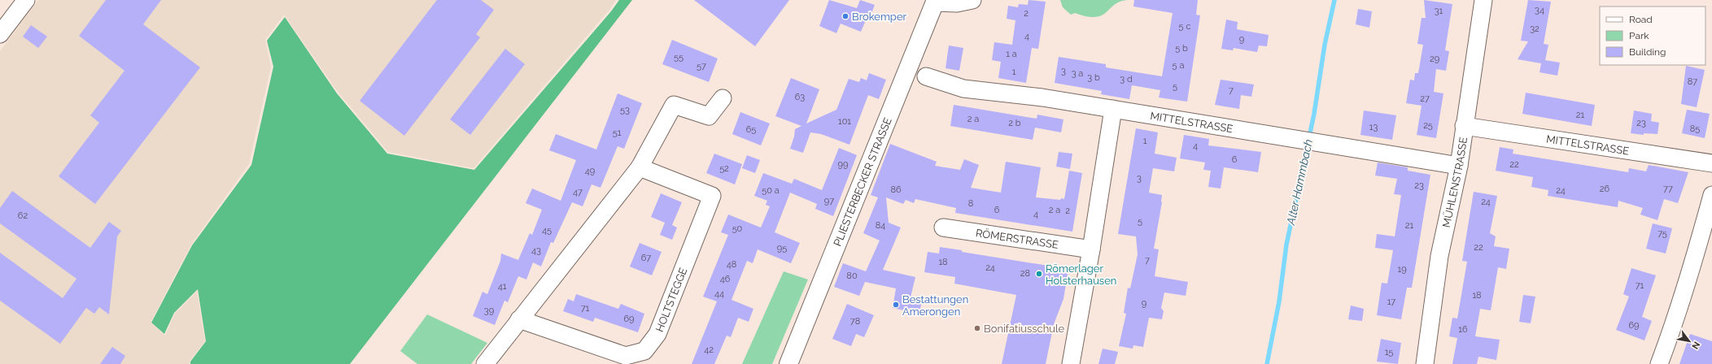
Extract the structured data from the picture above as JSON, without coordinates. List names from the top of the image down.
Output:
{
  "streets": {
    "main road": ["PLIESTERBECKER STRASSE"],
    "street": [
      "MITTELSTRASSE",
      "MÜHLENSTRASSE",
      "RÖMERSTRASSE",
      "HOLTSTEGGE"
    ]
  },
  "crossings": [
    ["MITTELSTRASSE", "MÜHLENSTRASSE"]
  ],
  "water": ["Alter Hammbach"],
  "places": [
    "Brokemper",
    "Römerlager Holsterhausen",
    "Bestattungen Amerongen",
    "Bonifatiusschule"
  ],
  "house_numbers": [
    "34",
    "31",
    "2",
    "5 c",
    "32",
    "4",
    "9",
    "5 b",
    "1 a",
    "55",
    "29",
    "5 a",
    "57",
    "3",
    "1",
    "3 a",
    "3 b",
    "3 d",
    "87",
    "5",
    "7",
    "63",
    "27",
    "53",
    "21",
    "2 a",
    "101",
    "2 b",
    "23",
    "25",
    "13",
    "85",
    "65",
    "51",
    "1",
    "4",
    "6",
    "99",
    "22",
    "52",
    "49",
    "3",
    "23",
    "26",
    "77",
    "86",
    "50 a",
    "24",
    "47",
    "97",
    "24",
    "8",
    "6",
    "2 a",
    "2",
    "4",
    "62",
    "5",
    "84",
    "21",
    "50",
    "45",
    "75",
    "22",
    "95",
    "43",
    "67",
    "7",
    "18",
    "48",
    "24",
    "19",
    "28",
    "80",
    "46",
    "71",
    "41",
    "44",
    "18",
    "17",
    "9",
    "71",
    "39",
    "69",
    "78",
    "69",
    "16",
    "42",
    "15"
  ],
  "legend": ["Road", "Park", "Building"],
  "north": "bottom right"
}
